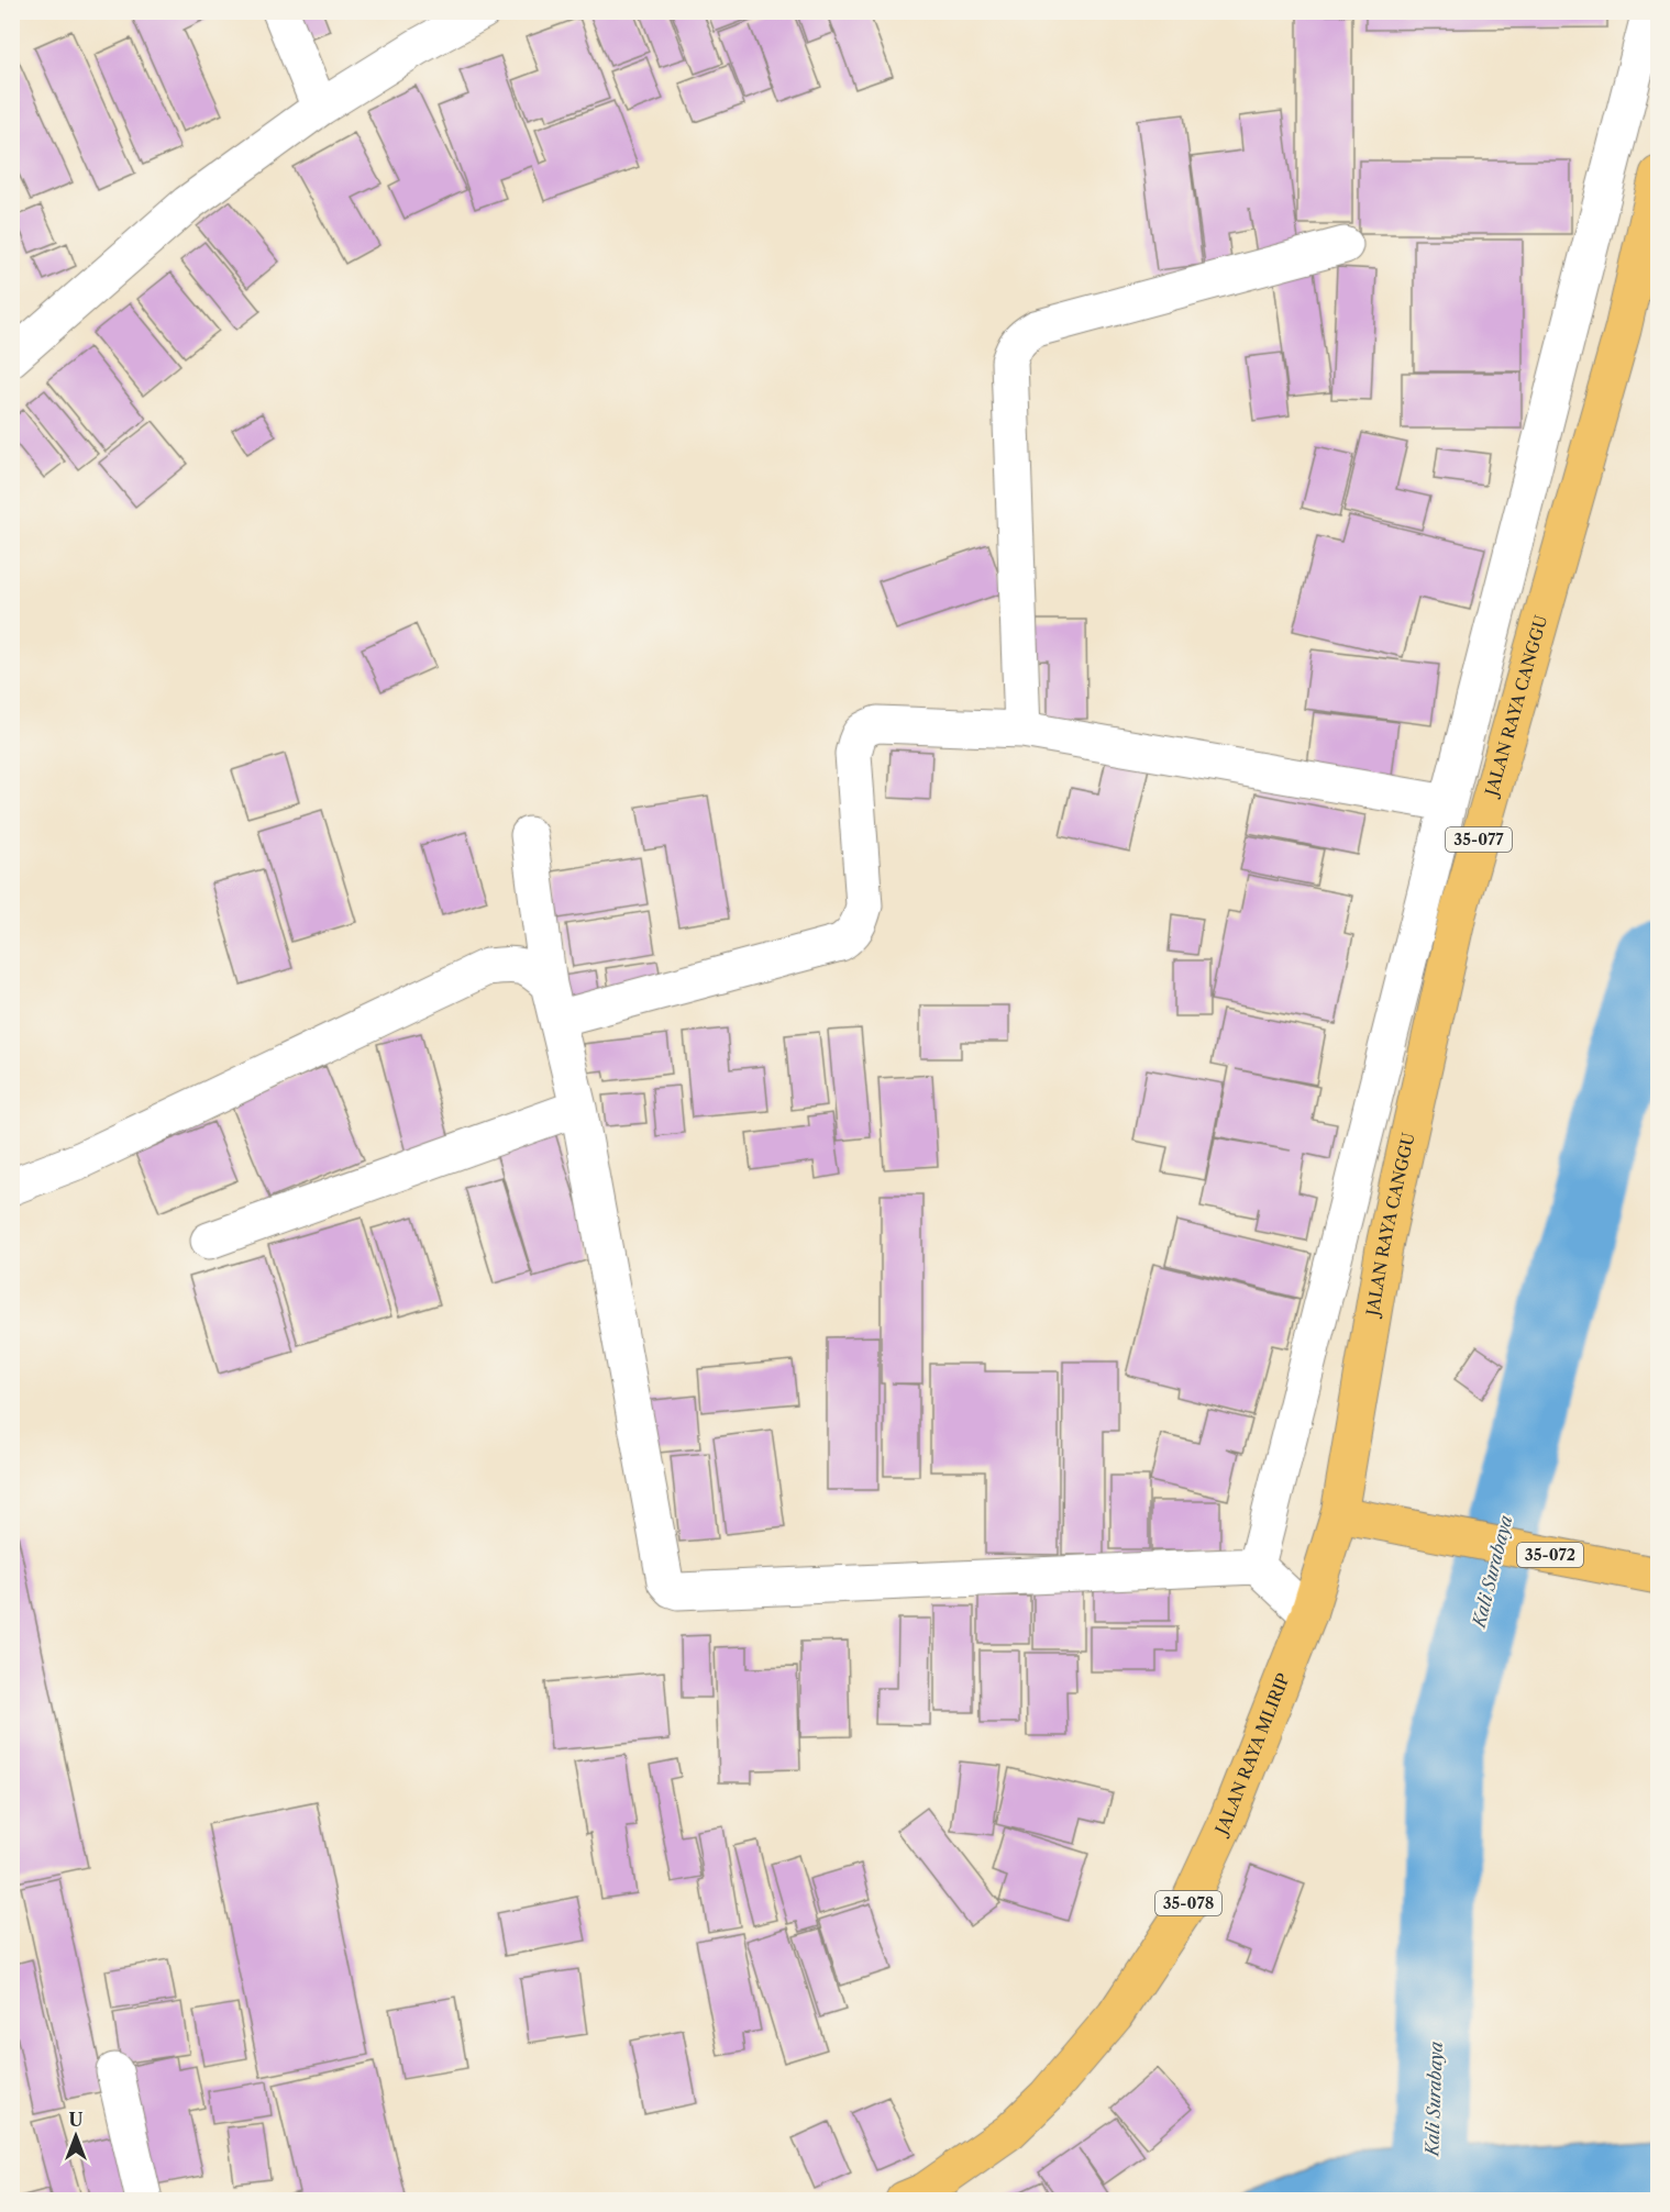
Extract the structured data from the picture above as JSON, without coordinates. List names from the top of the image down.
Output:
{
  "streets": {
    "main road": [
      "JALAN RAYA CANGGU",
      "35-077",
      "35-072",
      "JALAN RAYA MLIRIP",
      "35-078"
    ]
  },
  "crossings": [
    ["JALAN RAYA CANGGU", "35-072"],
    ["JALAN RAYA CANGGU", "JALAN RAYA MLIRIP"],
    ["35-072", "JALAN RAYA MLIRIP"]
  ],
  "water": ["Kali Surabaya"],
  "north": "top"
}
